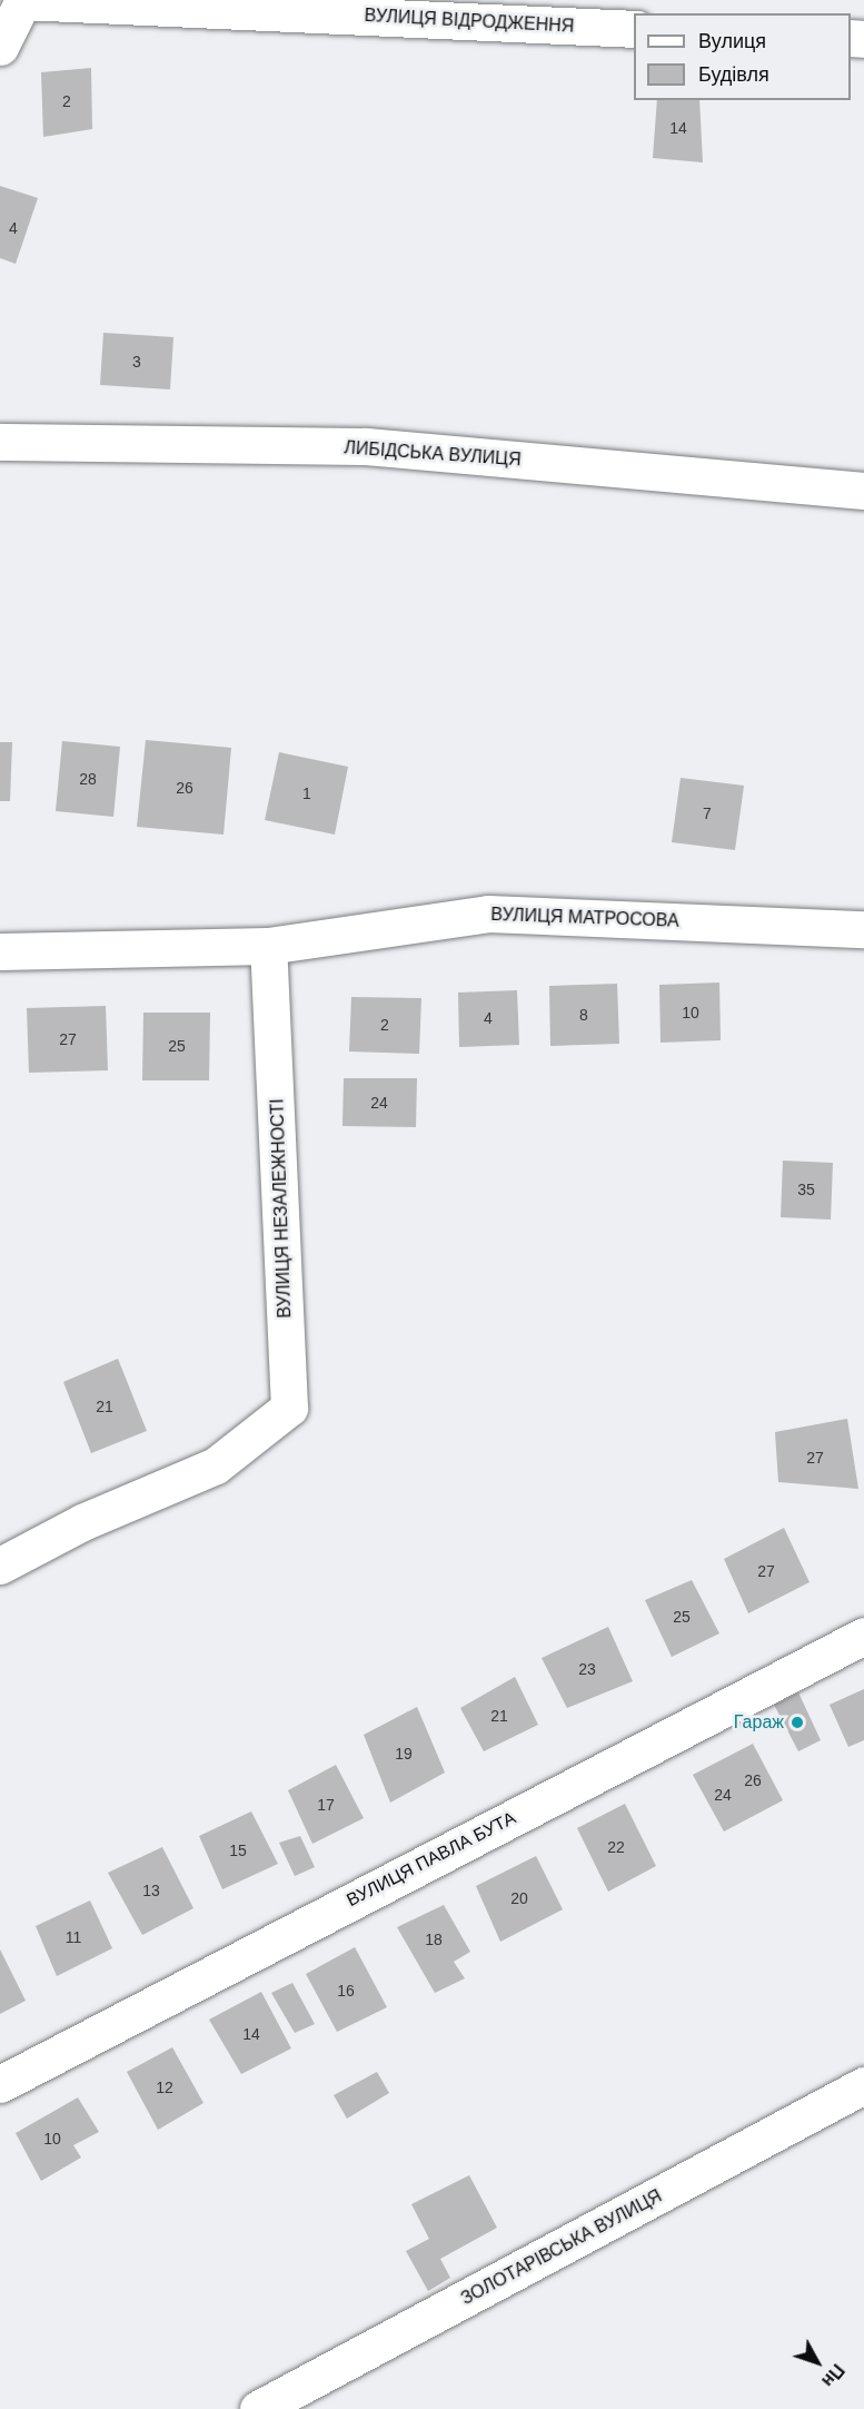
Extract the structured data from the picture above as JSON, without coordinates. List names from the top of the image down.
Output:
{
  "streets": {
    "street": [
      "ВУЛИЦЯ ВІДРОДЖЕННЯ",
      "ЛИБІДСЬКА ВУЛИЦЯ",
      "ВУЛИЦЯ МАТРОСОВА",
      "ВУЛИЦЯ НЕЗАЛЕЖНОСТІ",
      "ВУЛИЦЯ ПАВЛА БУТА",
      "ЗОЛОТАРІВСЬКА ВУЛИЦЯ"
    ]
  },
  "crossings": [
    ["ВУЛИЦЯ МАТРОСОВА", "ВУЛИЦЯ НЕЗАЛЕЖНОСТІ"]
  ],
  "places": ["Гараж"],
  "house_numbers": [
    "2",
    "14",
    "4",
    "3",
    "28",
    "26",
    "1",
    "7",
    "10",
    "8",
    "4",
    "2",
    "27",
    "25",
    "24",
    "35",
    "21",
    "27",
    "27",
    "25",
    "23",
    "21",
    "19",
    "26",
    "24",
    "17",
    "22",
    "15",
    "13",
    "20",
    "11",
    "18",
    "16",
    "14",
    "12",
    "10"
  ],
  "legend": ["Вулиця", "Будівля"],
  "north": "bottom right"
}
